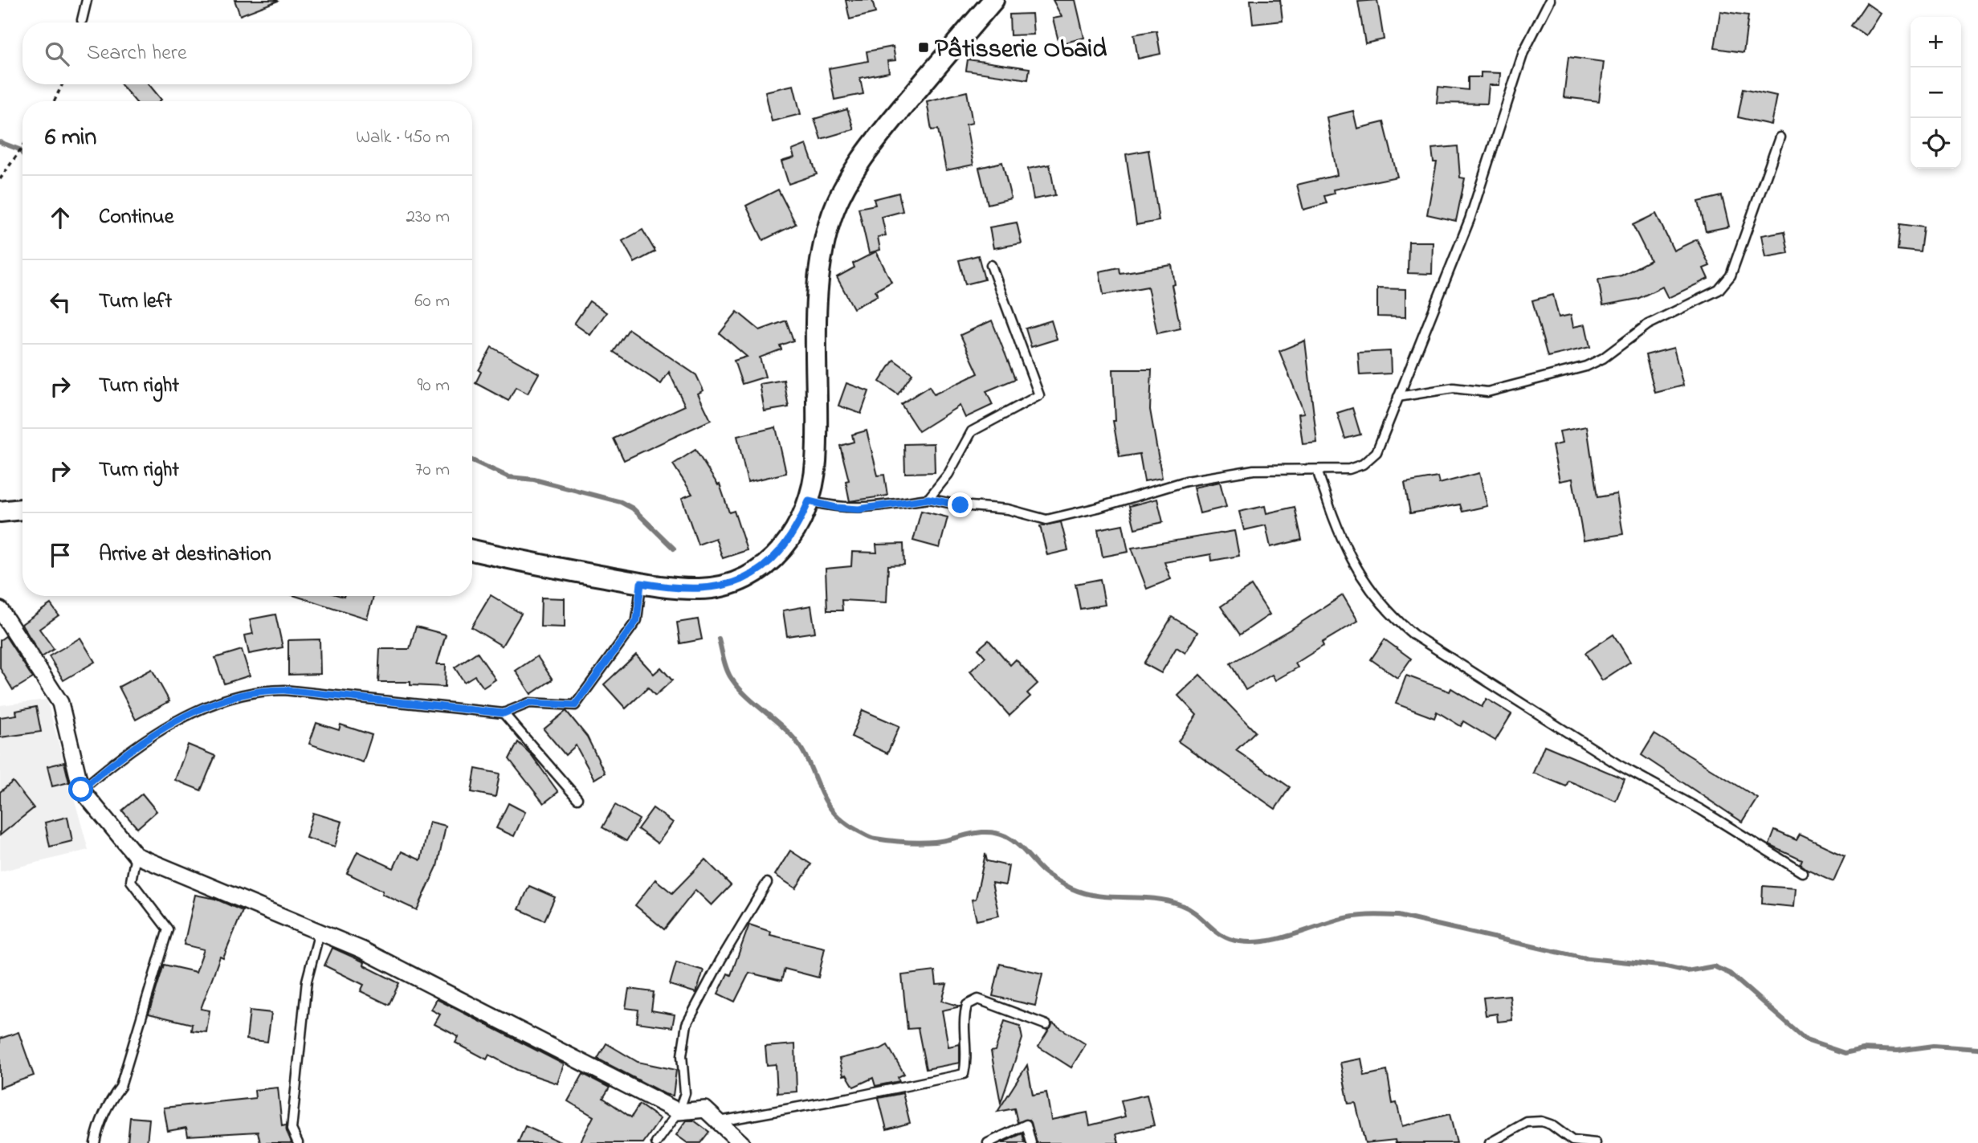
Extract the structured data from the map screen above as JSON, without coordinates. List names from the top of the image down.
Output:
{
  "places": {
    "transit": ["Pâtisserie Obaid"]
  },
  "page": {
    "map_buttons": ["+", "−"],
    "search": "Search here",
    "heading": ["6 min", "Walk · 450 m"],
    "list": [
      ["Continue", "230 m"],
      ["Turn left", "60 m"],
      ["Turn right", "90 m"],
      ["Turn right", "70 m"],
      "Arrive at destination"
    ]
  }
}
